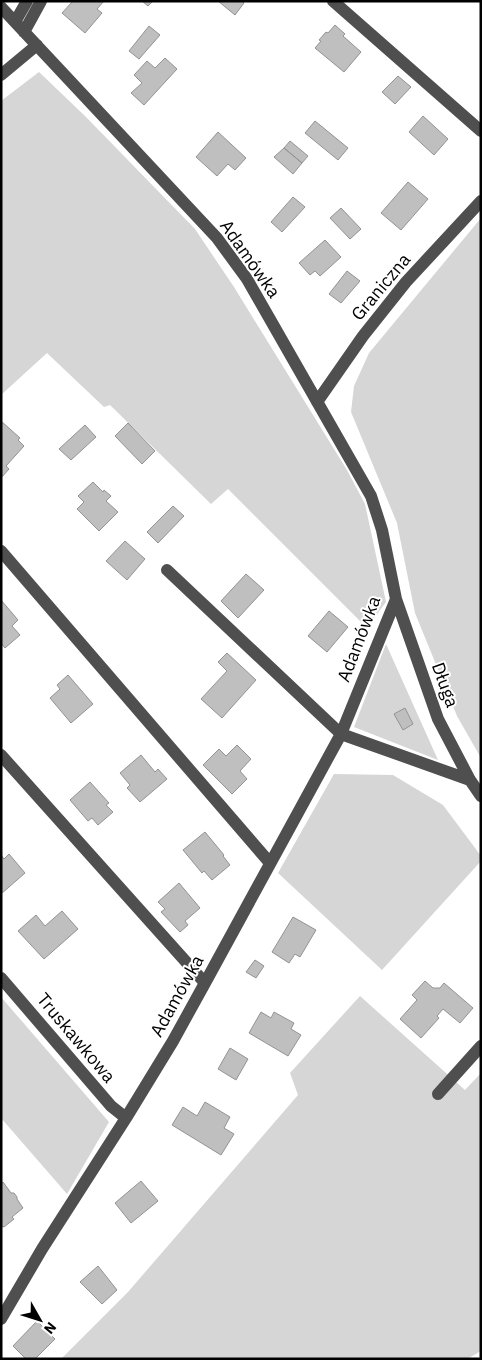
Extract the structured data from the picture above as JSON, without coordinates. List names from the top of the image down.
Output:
{
  "streets": {
    "street": [
      "Adamówka",
      "Graniczna",
      "Długa",
      "Truskawkowa"
    ]
  },
  "crossings": [
    ["Adamówka", "Graniczna"],
    ["Adamówka", "Długa"],
    ["Adamówka", "Truskawkowa"]
  ],
  "north": "bottom right"
}
